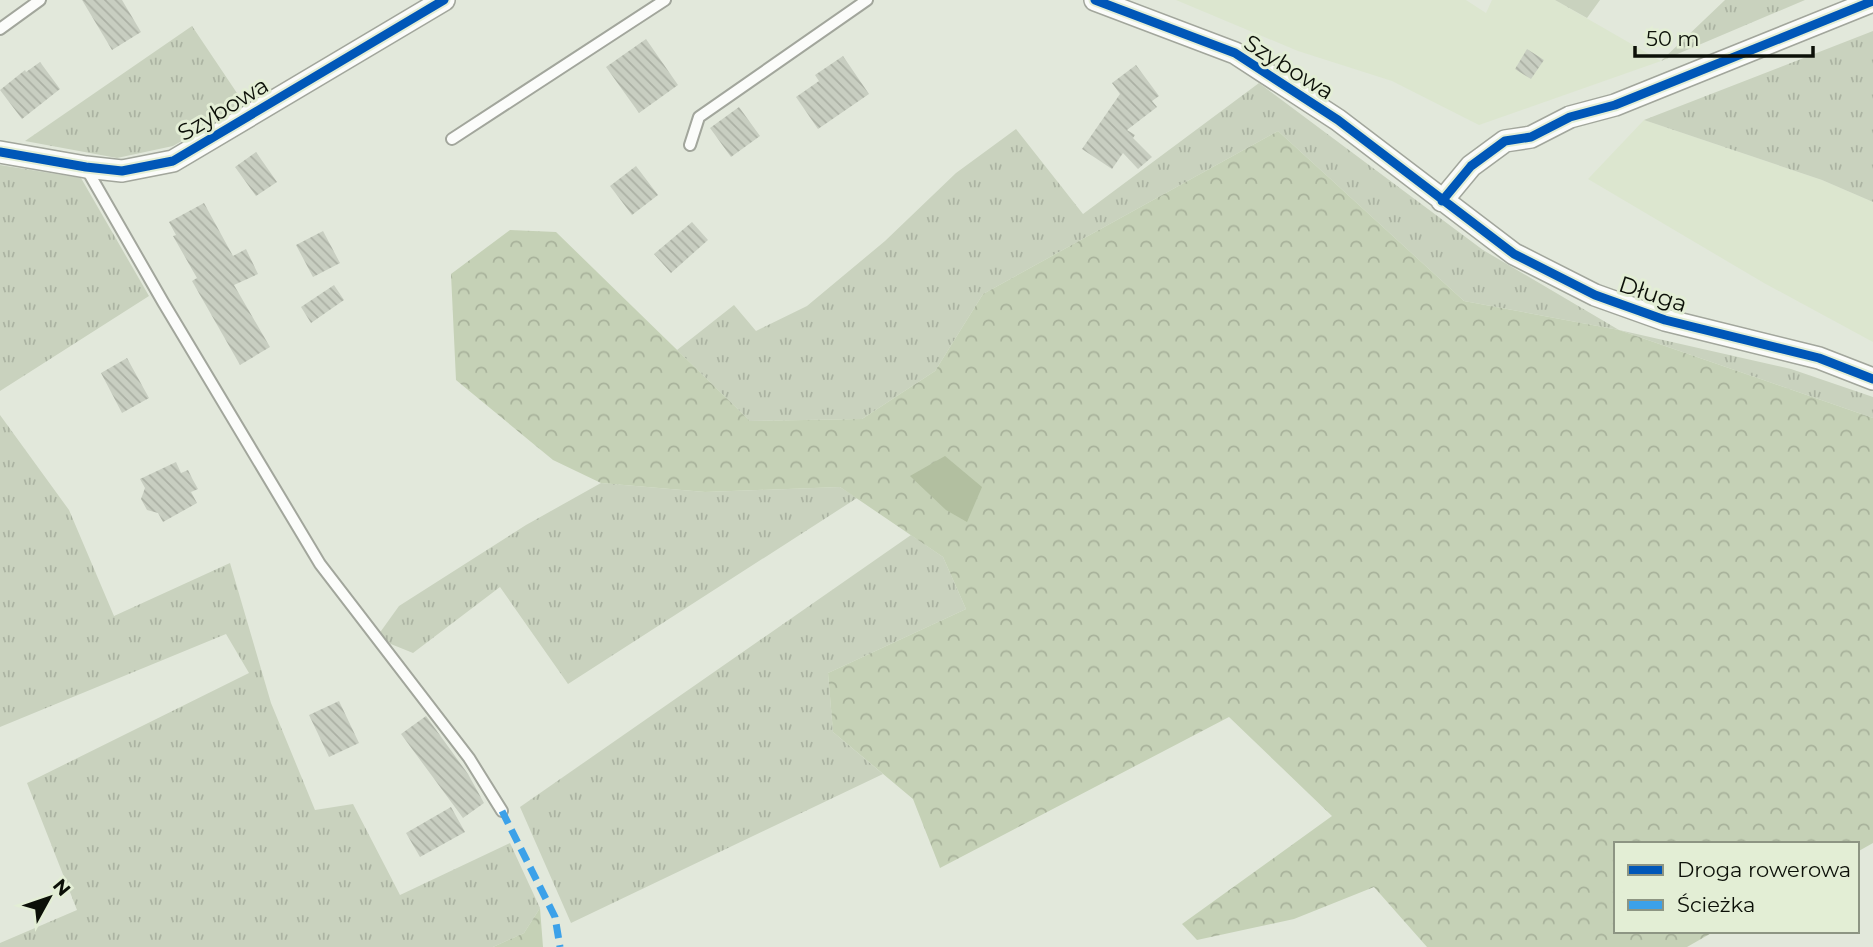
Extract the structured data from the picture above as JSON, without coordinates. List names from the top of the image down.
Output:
{
  "streets": {
    "street": ["Szybowa", "Długa"]
  },
  "crossings": [
    ["Szybowa", "Długa"]
  ],
  "legend": ["Droga rowerowa", "Ścieżka"],
  "scale_bar": "50 m",
  "north": "top right"
}
